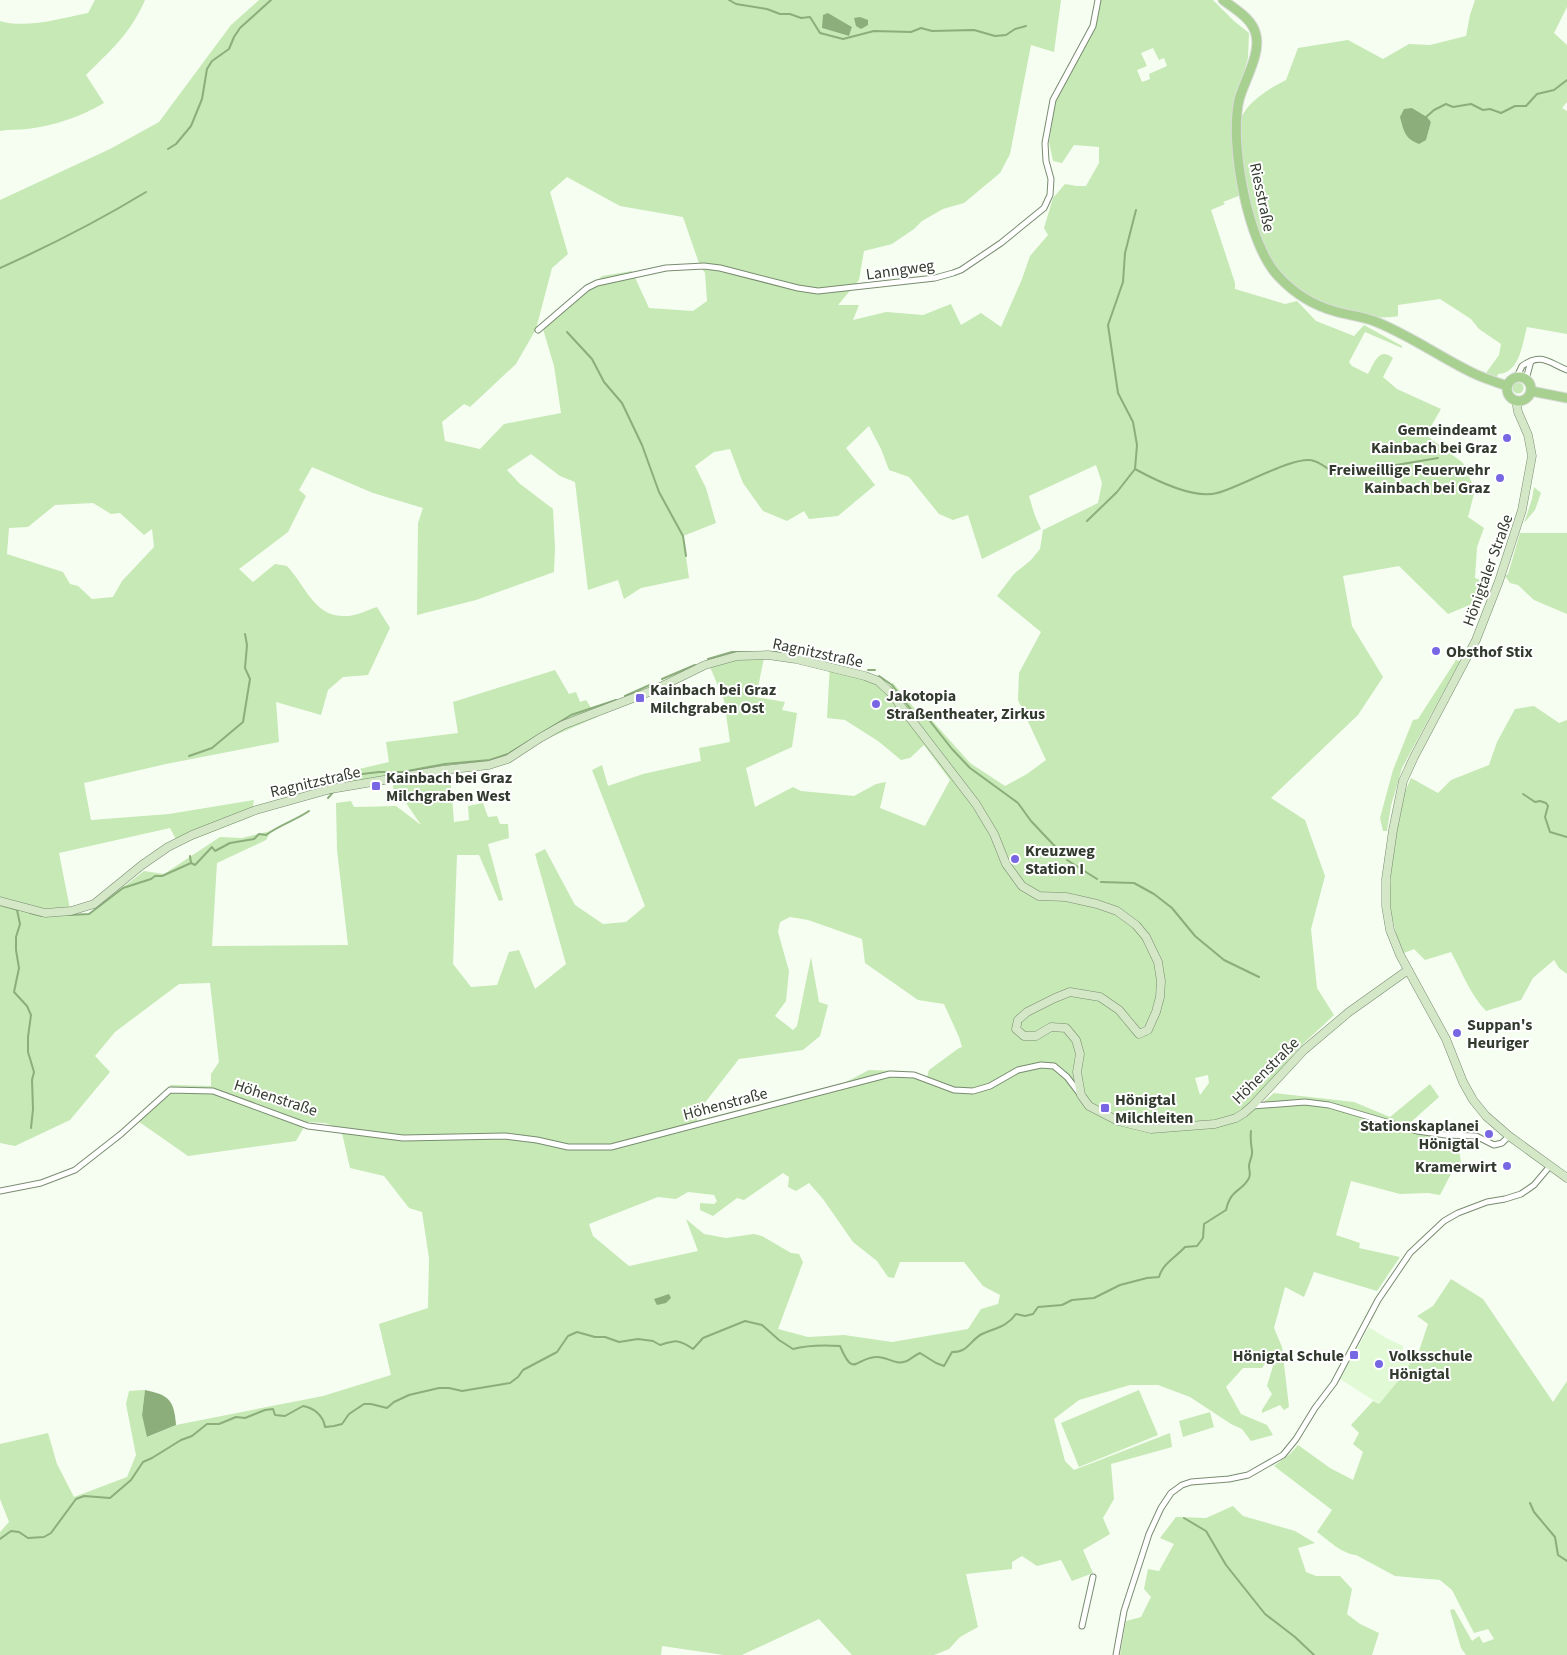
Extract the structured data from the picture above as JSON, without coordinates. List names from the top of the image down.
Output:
{
  "streets": {
    "main road": [
      "Riesstraße",
      "Hönigtaler Straße",
      "Ragnitzstraße",
      "Höhenstraße"
    ],
    "street": ["Lanngweg"]
  },
  "crossings": [
    ["Riesstraße", "Hönigtaler Straße"],
    ["Hönigtaler Straße", "Höhenstraße"],
    ["Ragnitzstraße", "Höhenstraße"]
  ],
  "places": {
    "other": [
      "Gemeindeamt Kainbach bei Graz",
      "Freiweillige Feuerwehr Kainbach bei Graz",
      "Obsthof Stix",
      "Jakotopia Straßentheater, Zirkus",
      "Kreuzweg Station I",
      "Suppan's Heuriger",
      "Stationskaplanei Hönigtal",
      "Kramerwirt",
      "Volksschule Hönigtal"
    ],
    "transit": [
      "Kainbach bei Graz Milchgraben Ost",
      "Kainbach bei Graz Milchgraben West",
      "Hönigtal Milchleiten",
      "Hönigtal Schule"
    ]
  }
}
